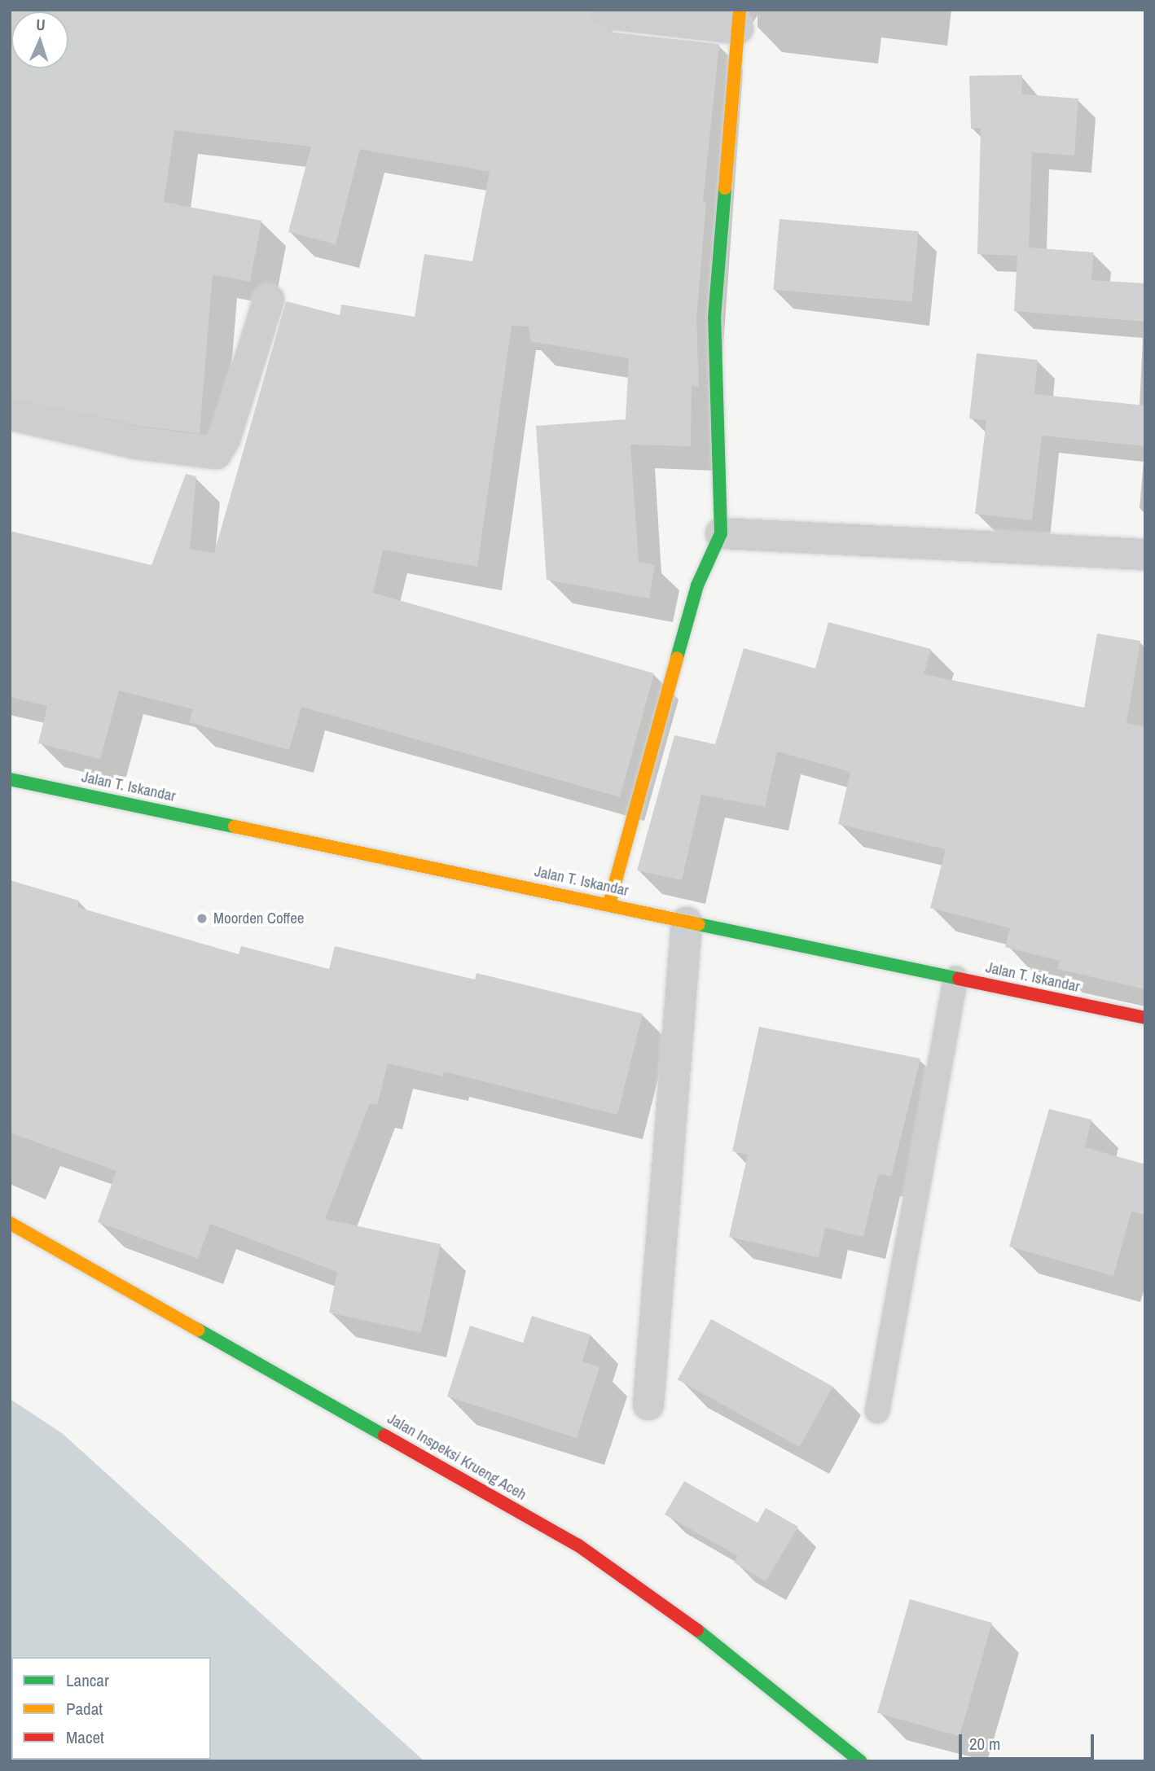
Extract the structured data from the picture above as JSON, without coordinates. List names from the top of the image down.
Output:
{
  "streets": {
    "street": ["Jalan T. Iskandar", "Jalan Inspeksi Krueng Aceh"]
  },
  "places": ["Moorden Coffee"],
  "legend": ["Lancar", "Padat", "Macet"],
  "scale_bar": "20 m",
  "north": "top"
}
